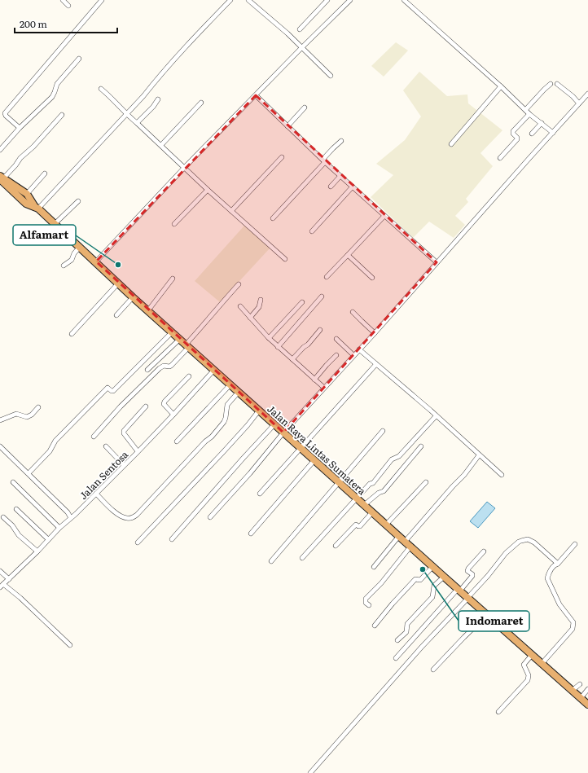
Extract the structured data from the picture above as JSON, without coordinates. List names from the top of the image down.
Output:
{
  "streets": {
    "highway": ["Jalan Raya Lintas Sumatera"],
    "street": ["Jalan Sentosa"]
  },
  "crossings": [
    ["Jalan Raya Lintas Sumatera", "Jalan Sentosa"]
  ],
  "places": ["Alfamart", "Indomaret"],
  "scale_bar": "200 m"
}
